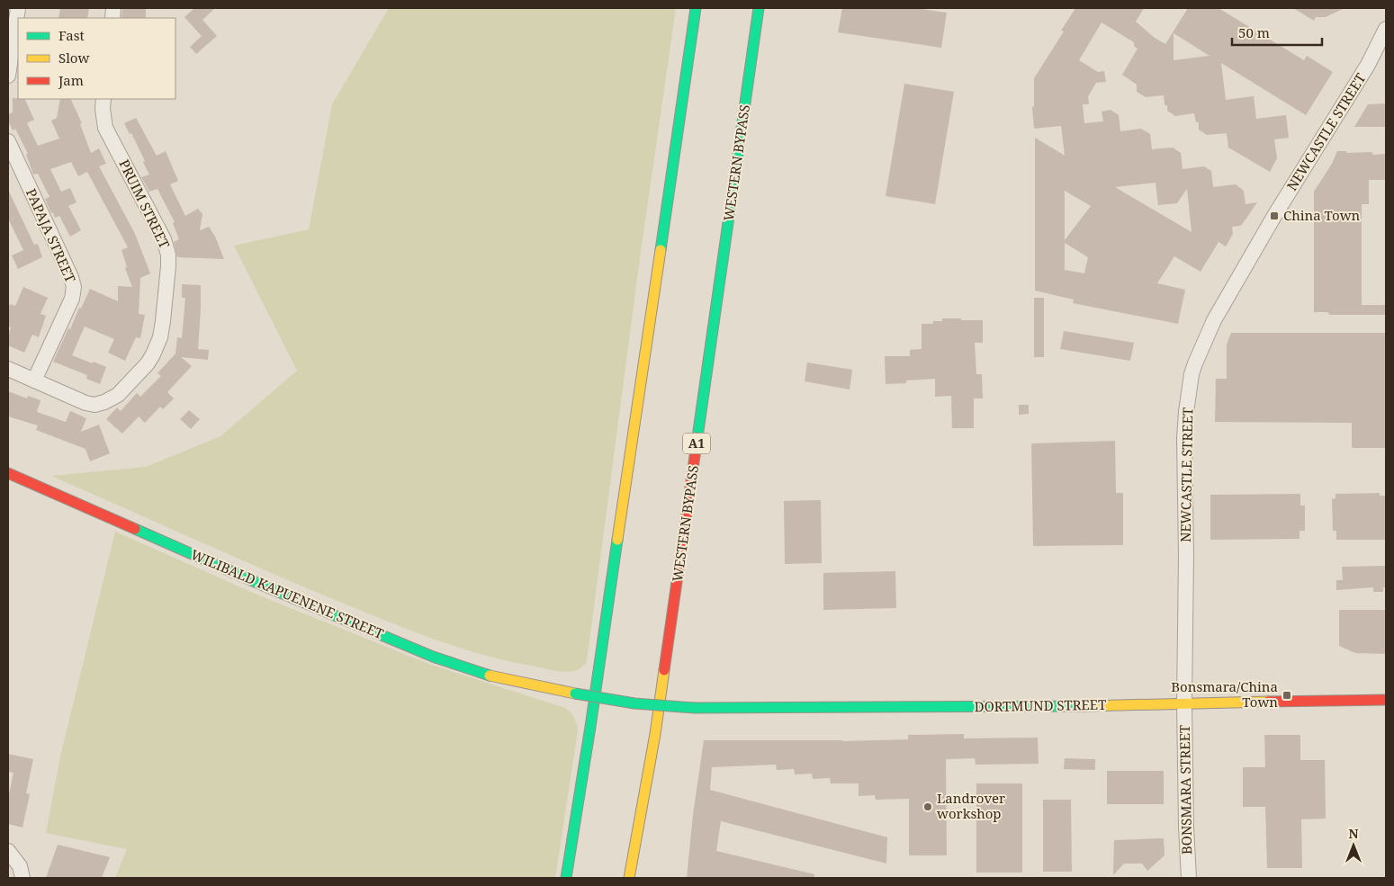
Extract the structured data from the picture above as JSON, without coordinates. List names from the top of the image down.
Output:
{
  "streets": {
    "main road": [
      "WESTERN BYPASS",
      "A1",
      "WILIBALD KAPUENENE STREET",
      "DORTMUND STREET"
    ],
    "street": [
      "NEWCASTLE STREET",
      "PRUIM STREET",
      "PAPAJA STREET",
      "BONSMARA STREET"
    ]
  },
  "crossings": [
    ["NEWCASTLE STREET", "DORTMUND STREET"],
    ["NEWCASTLE STREET", "BONSMARA STREET"],
    ["PRUIM STREET", "PAPAJA STREET"],
    ["WILIBALD KAPUENENE STREET", "DORTMUND STREET"],
    ["DORTMUND STREET", "BONSMARA STREET"]
  ],
  "places": {
    "transit": ["China Town", "Bonsmara/China Town"],
    "other": ["Landrover workshop"]
  },
  "legend": ["Fast", "Slow", "Jam"],
  "scale_bar": "50 m",
  "north": "top"
}
